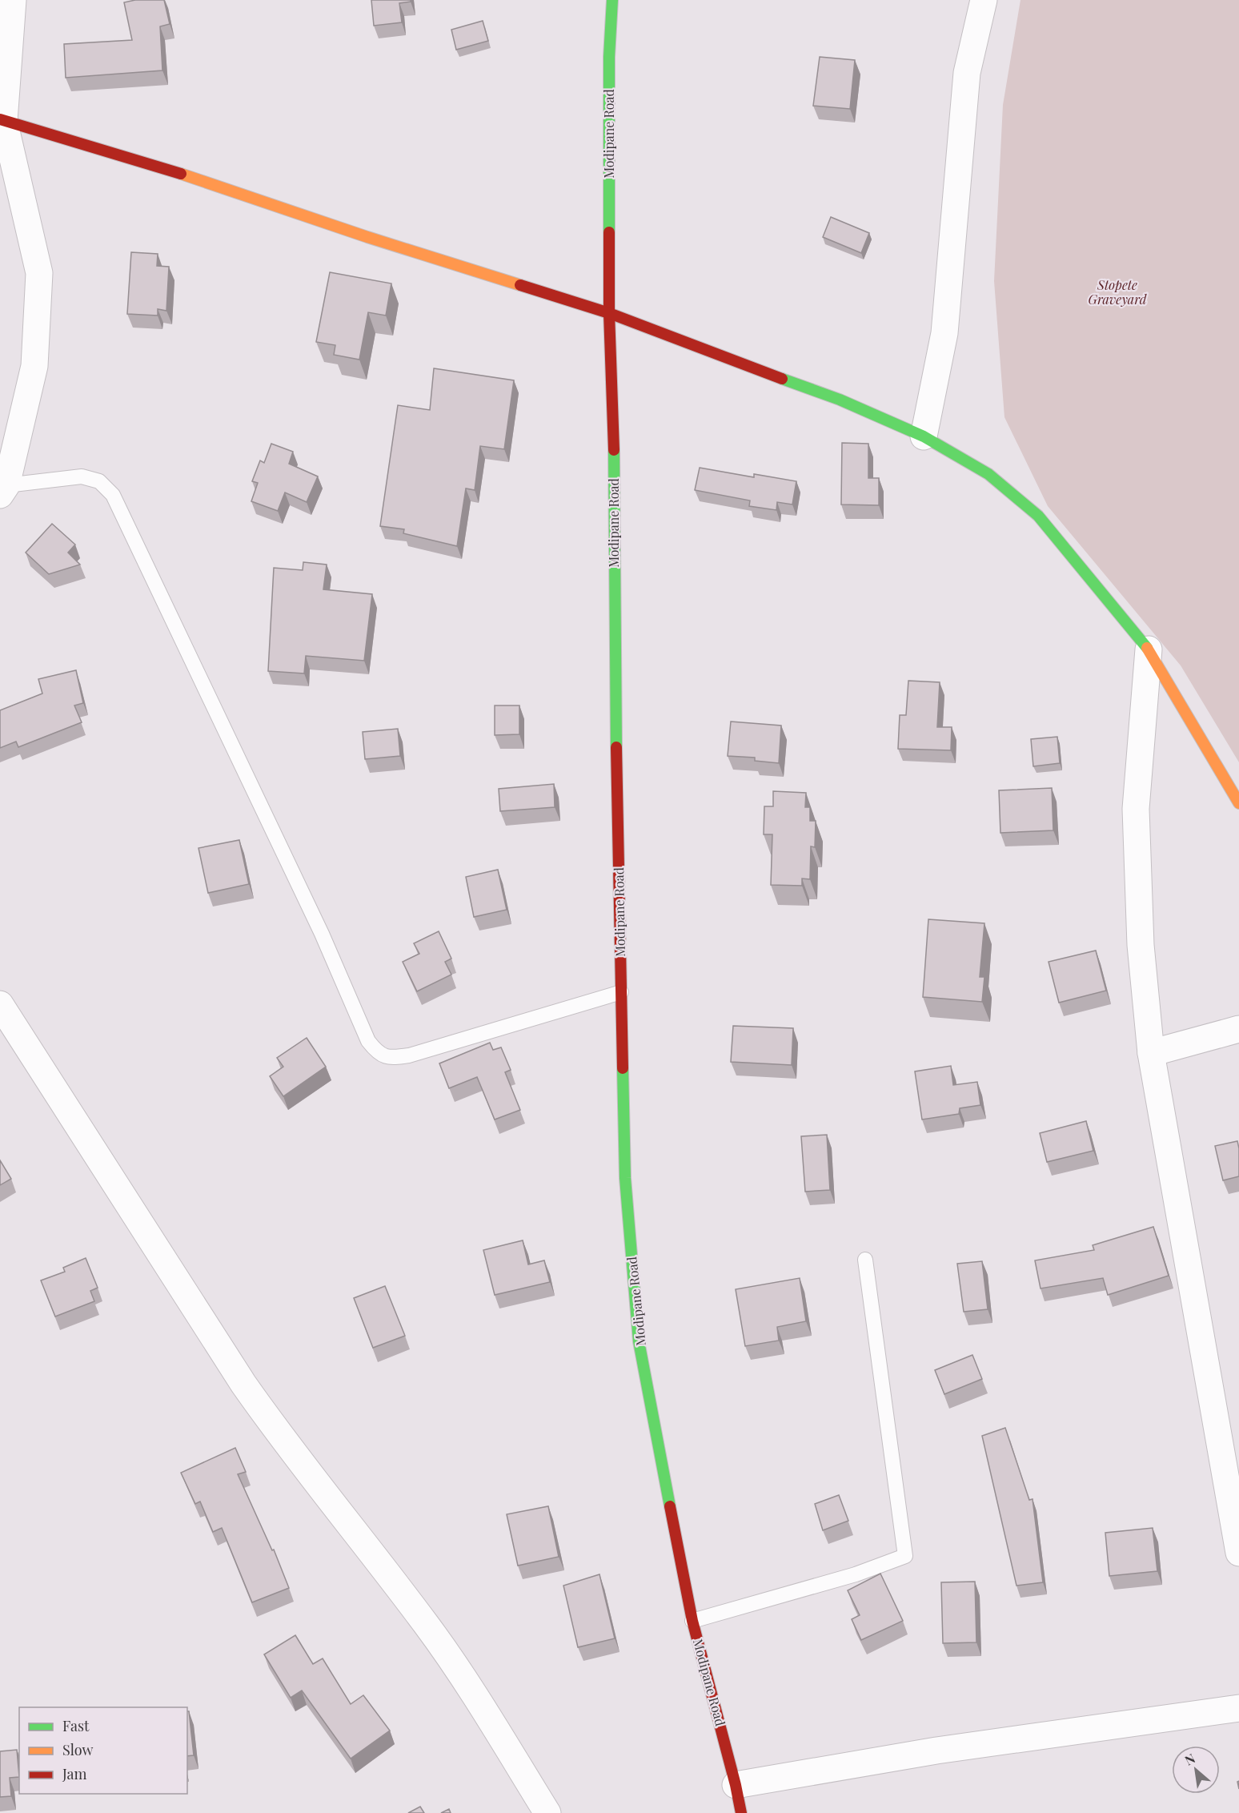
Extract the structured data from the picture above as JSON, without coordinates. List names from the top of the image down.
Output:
{
  "streets": {
    "main road": ["Modipane Road"]
  },
  "parks": ["Stopete Graveyard"],
  "legend": ["Fast", "Slow", "Jam"],
  "north": "top left"
}
